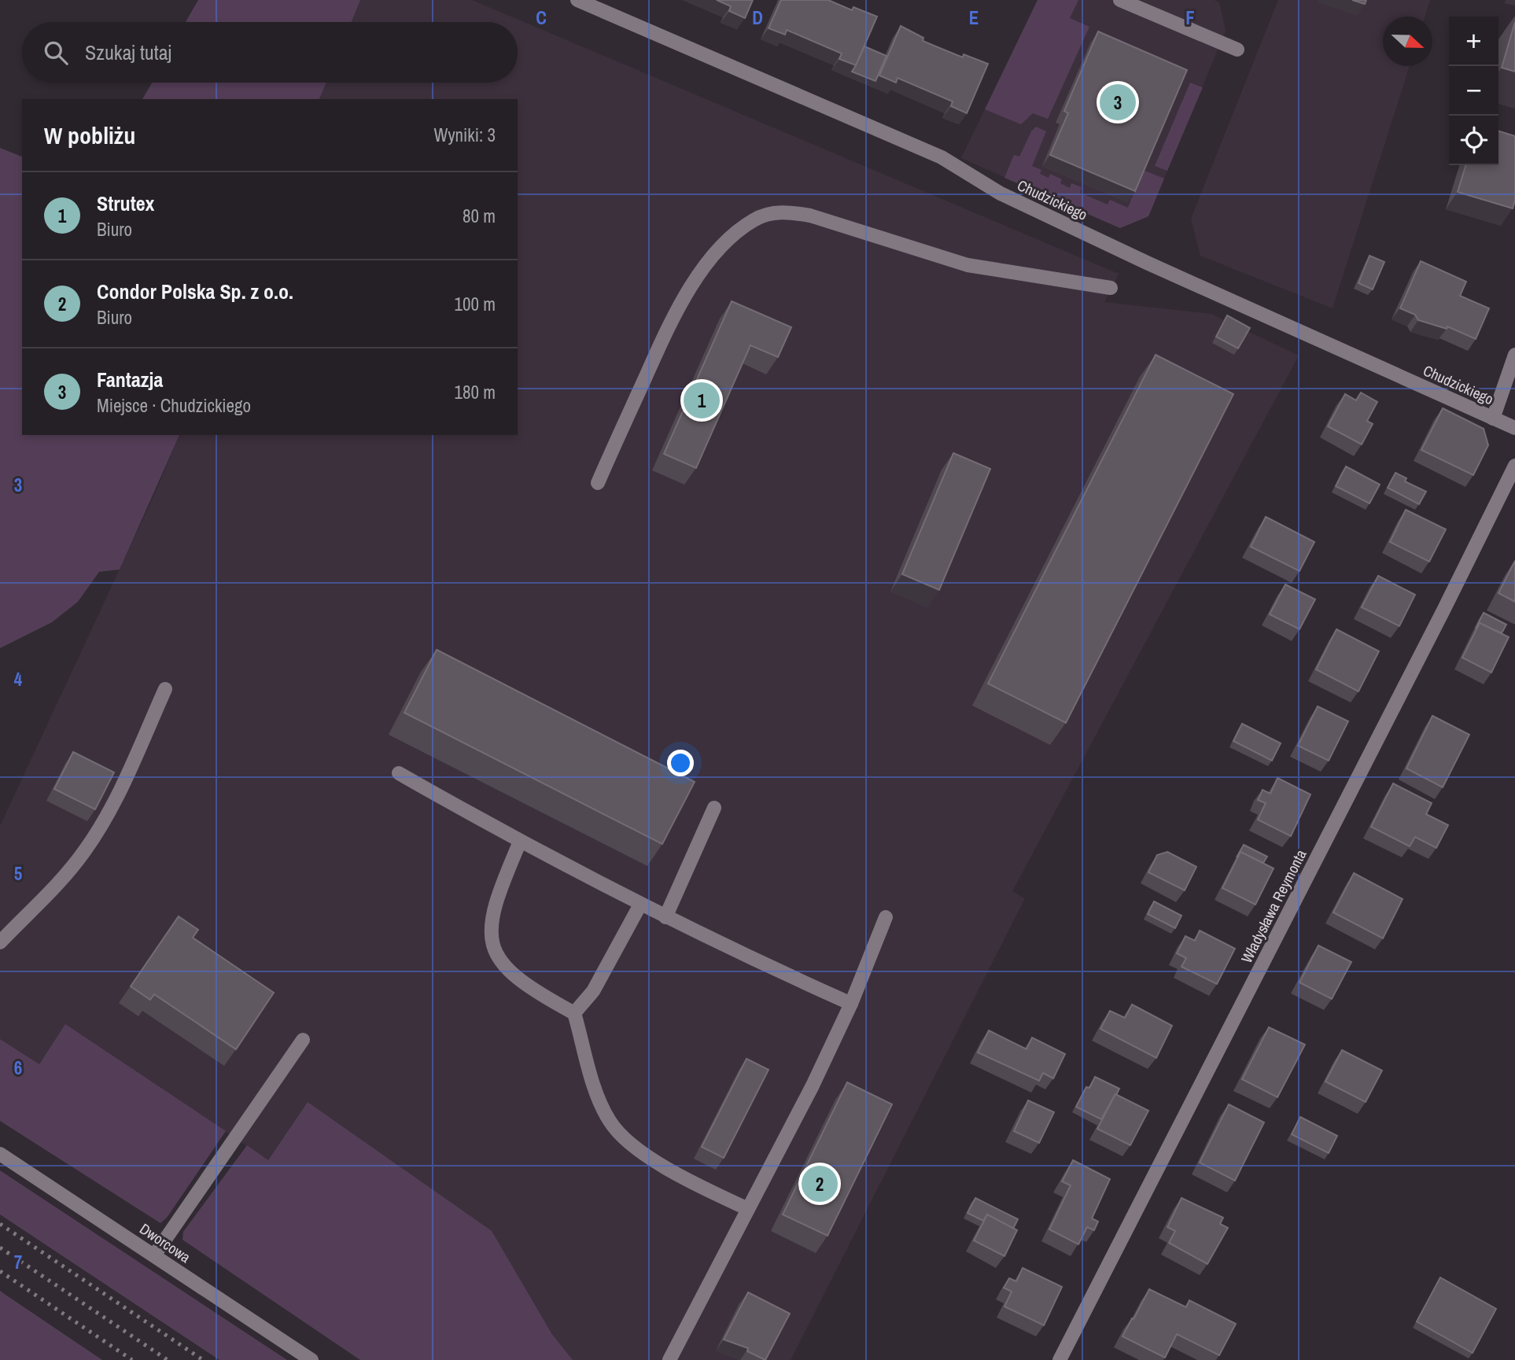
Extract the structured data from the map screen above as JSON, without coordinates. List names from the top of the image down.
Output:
{
  "streets": {
    "street": ["Chudzickiego", "Władysława Reymonta", "Dworcowa"]
  },
  "north": "right",
  "page": {
    "map_buttons": ["+", "−"],
    "search": "Szukaj tutaj",
    "pins": ["3", "1", "2"],
    "heading": ["W pobliżu", "Wyniki: 3"],
    "list": [
      {
        "mark": "1",
        "name": "Strutex",
        "note": "Biuro",
        "value": "80 m"
      },
      {
        "mark": "2",
        "name": "Condor Polska Sp. z o.o.",
        "note": "Biuro",
        "value": "100 m"
      },
      {
        "mark": "3",
        "name": "Fantazja",
        "note": "Miejsce · Chudzickiego",
        "value": "180 m"
      }
    ]
  },
  "grid": {
    "columns": [
      "C",
      "D",
      "E",
      "F"
    ],
    "rows": [
      "3",
      "4",
      "5",
      "6",
      "7"
    ]
  }
}
